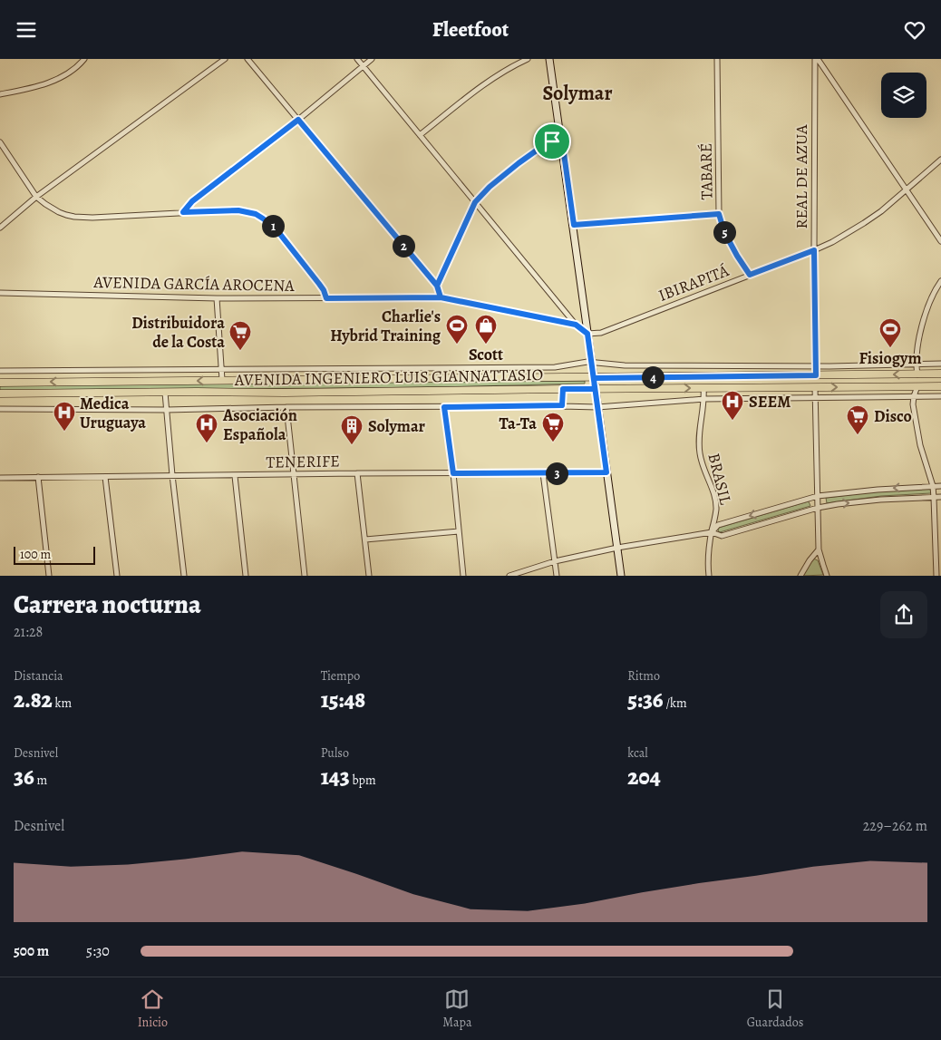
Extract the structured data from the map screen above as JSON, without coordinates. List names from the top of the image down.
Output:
{
  "streets": {
    "main road": ["AVENIDA INGENIERO LUIS GIANNATTASIO"],
    "street": [
      "TABARÉ",
      "REAL DE AZUA",
      "IBIRAPITÁ",
      "AVENIDA GARCÍA AROCENA",
      "TENERIFE",
      "BRASIL"
    ]
  },
  "crossings": [
    ["TABARÉ", "IBIRAPITÁ"],
    ["REAL DE AZUA", "IBIRAPITÁ"],
    ["REAL DE AZUA", "AVENIDA INGENIERO LUIS GIANNATTASIO"],
    ["AVENIDA INGENIERO LUIS GIANNATTASIO", "BRASIL"]
  ],
  "districts": ["Solymar"],
  "places": {
    "sports": ["Charlie's Hybrid Training", "Fisiogym"],
    "shop": ["Scott"],
    "supermarket": ["Distribuidora de la Costa", "Disco", "Ta-Ta"],
    "hospital": ["SEEM", "Medica Uruguaya", "Asociación Española"],
    "building": ["Solymar"]
  },
  "scale_bar": "100 m",
  "page": {
    "header": "Fleetfoot",
    "pins": [
      "1",
      "5",
      "2",
      "4",
      "3"
    ],
    "scale": "100 m",
    "heading": ["Carrera nocturna", "21:28"],
    "stats": [
      ["Distancia", "2.82 km"],
      ["Tiempo", "15:48"],
      ["Ritmo", "5:36 /km"],
      ["Desnivel", "36 m"],
      ["Pulso", "143 bpm"],
      ["kcal", "204"]
    ],
    "chart": ["Desnivel", "229–262 m"],
    "list": [
      {
        "name": "500 m",
        "note": "5:30"
      }
    ],
    "tabs": ["Inicio", "Mapa", "Guardados"]
  }
}
